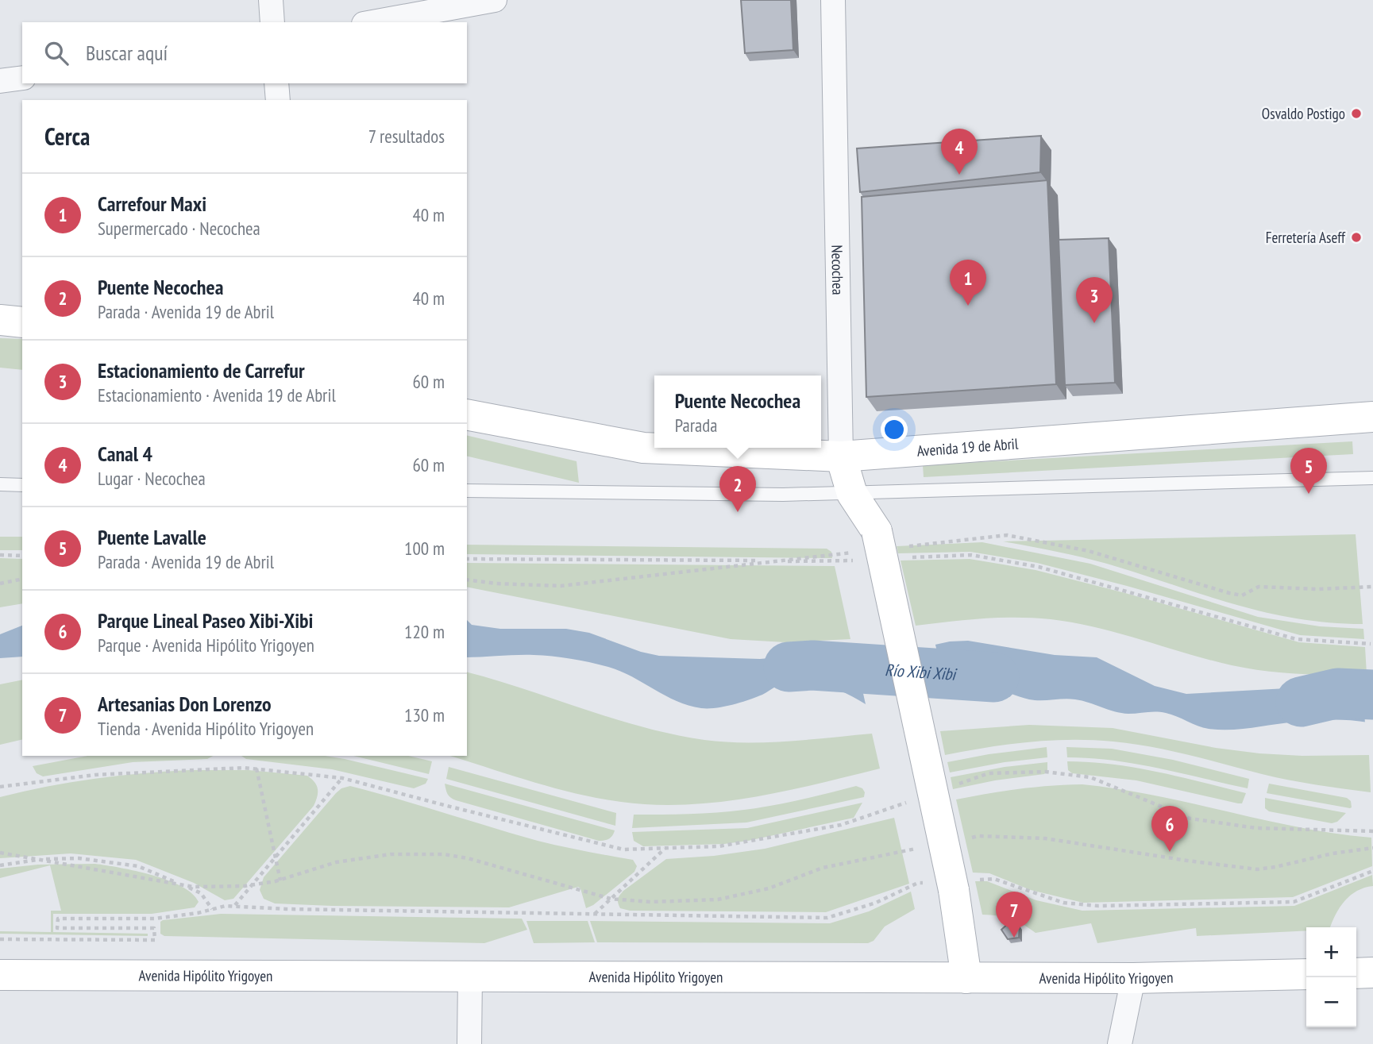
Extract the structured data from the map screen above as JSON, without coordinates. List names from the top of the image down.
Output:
{
  "streets": {
    "main road": ["Necochea", "Avenida 19 de Abril", "Avenida Hipólito Yrigoyen"]
  },
  "crossings": [
    ["Necochea", "Avenida 19 de Abril"]
  ],
  "water": ["Río Xibi Xibi"],
  "places": ["Osvaldo Postigo", "Ferretería Aseff"],
  "page": {
    "search": "Buscar aquí",
    "heading": ["Cerca", "7 resultados"],
    "pins": [
      "4",
      "1",
      "3",
      "5",
      "2",
      "6",
      "7"
    ],
    "list": [
      {
        "mark": "1",
        "name": "Carrefour Maxi",
        "note": "Supermercado · Necochea",
        "value": "40 m"
      },
      {
        "mark": "2",
        "name": "Puente Necochea",
        "note": "Parada · Avenida 19 de Abril",
        "value": "40 m"
      },
      {
        "mark": "3",
        "name": "Estacionamiento de Carrefur",
        "note": "Estacionamiento · Avenida 19 de Abril",
        "value": "60 m"
      },
      {
        "mark": "4",
        "name": "Canal 4",
        "note": "Lugar · Necochea",
        "value": "60 m"
      },
      {
        "mark": "5",
        "name": "Puente Lavalle",
        "note": "Parada · Avenida 19 de Abril",
        "value": "100 m"
      },
      {
        "mark": "6",
        "name": "Parque Lineal Paseo Xibi-Xibi",
        "note": "Parque · Avenida Hipólito Yrigoyen",
        "value": "120 m"
      },
      {
        "mark": "7",
        "name": "Artesanias Don Lorenzo",
        "note": "Tienda · Avenida Hipólito Yrigoyen",
        "value": "130 m"
      }
    ],
    "popup": ["Puente Necochea", "Parada"],
    "map_buttons": ["+", "−"]
  }
}
